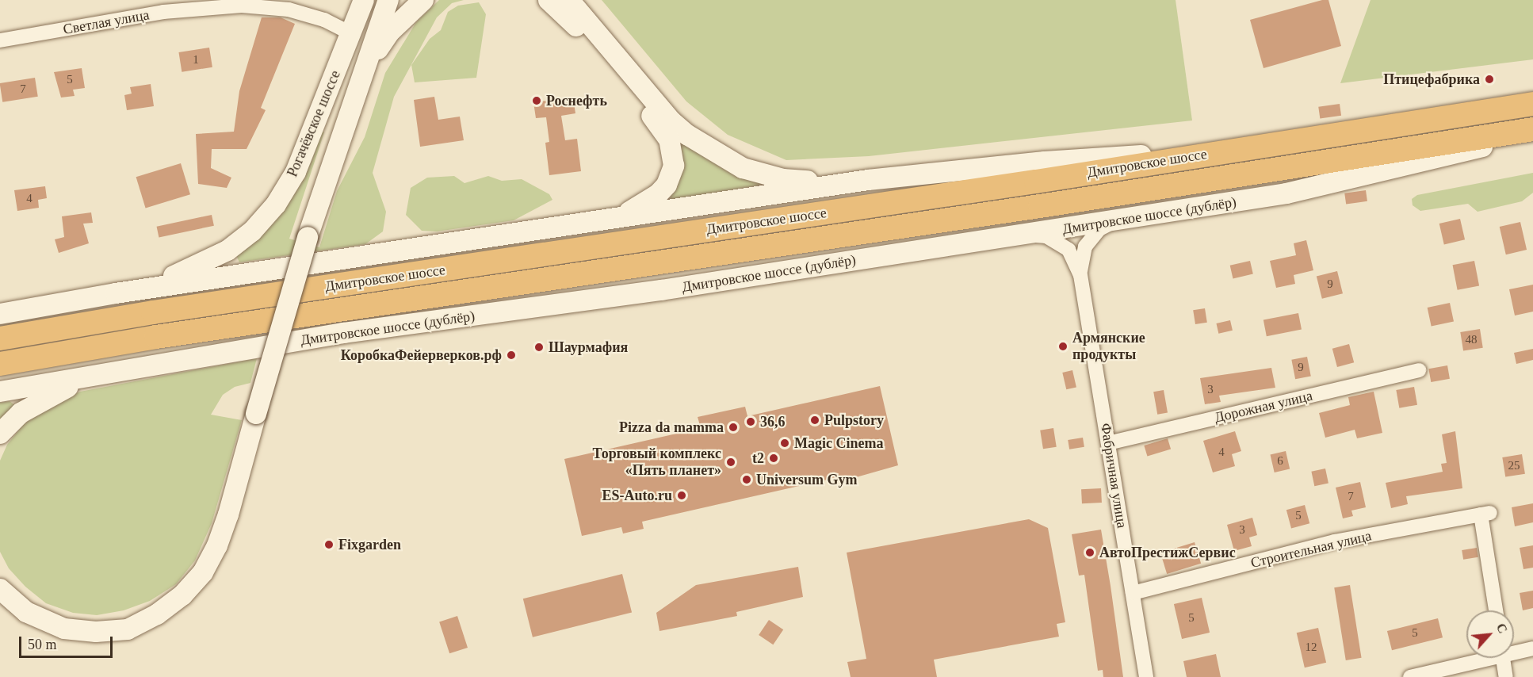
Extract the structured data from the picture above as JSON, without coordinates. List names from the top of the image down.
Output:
{
  "streets": {
    "highway": ["Дмитровское шоссе"],
    "main road": ["Рогачёвское шоссе", "Дмитровское шоссе (дублёр)"],
    "street": [
      "Светлая улица",
      "Дорожная улица",
      "Фабричная улица",
      "Строительная улица"
    ]
  },
  "crossings": [
    ["Светлая улица", "Рогачёвское шоссе"],
    ["Дмитровское шоссе (дублёр)", "Фабричная улица"],
    ["Дорожная улица", "Фабричная улица"],
    ["Фабричная улица", "Строительная улица"]
  ],
  "places": [
    "Птицефабрика",
    "Роснефть",
    "Армянские продукты",
    "Шаурмафия",
    "КоробкаФейерверков.рф",
    "Pulpstory",
    "36,6",
    "Pizza da mamma",
    "Magic Cinema",
    "t2",
    "Торговый комплекс «Пять планет»",
    "Universum Gym",
    "ES-Auto.ru",
    "Fixgarden",
    "АвтоПрестижСервис"
  ],
  "house_numbers": [
    "1",
    "5",
    "7",
    "4",
    "9",
    "48",
    "9",
    "3",
    "4",
    "6",
    "25",
    "7",
    "5",
    "3",
    "5",
    "5",
    "12"
  ],
  "scale_bar": "50 m",
  "north": "top right"
}
